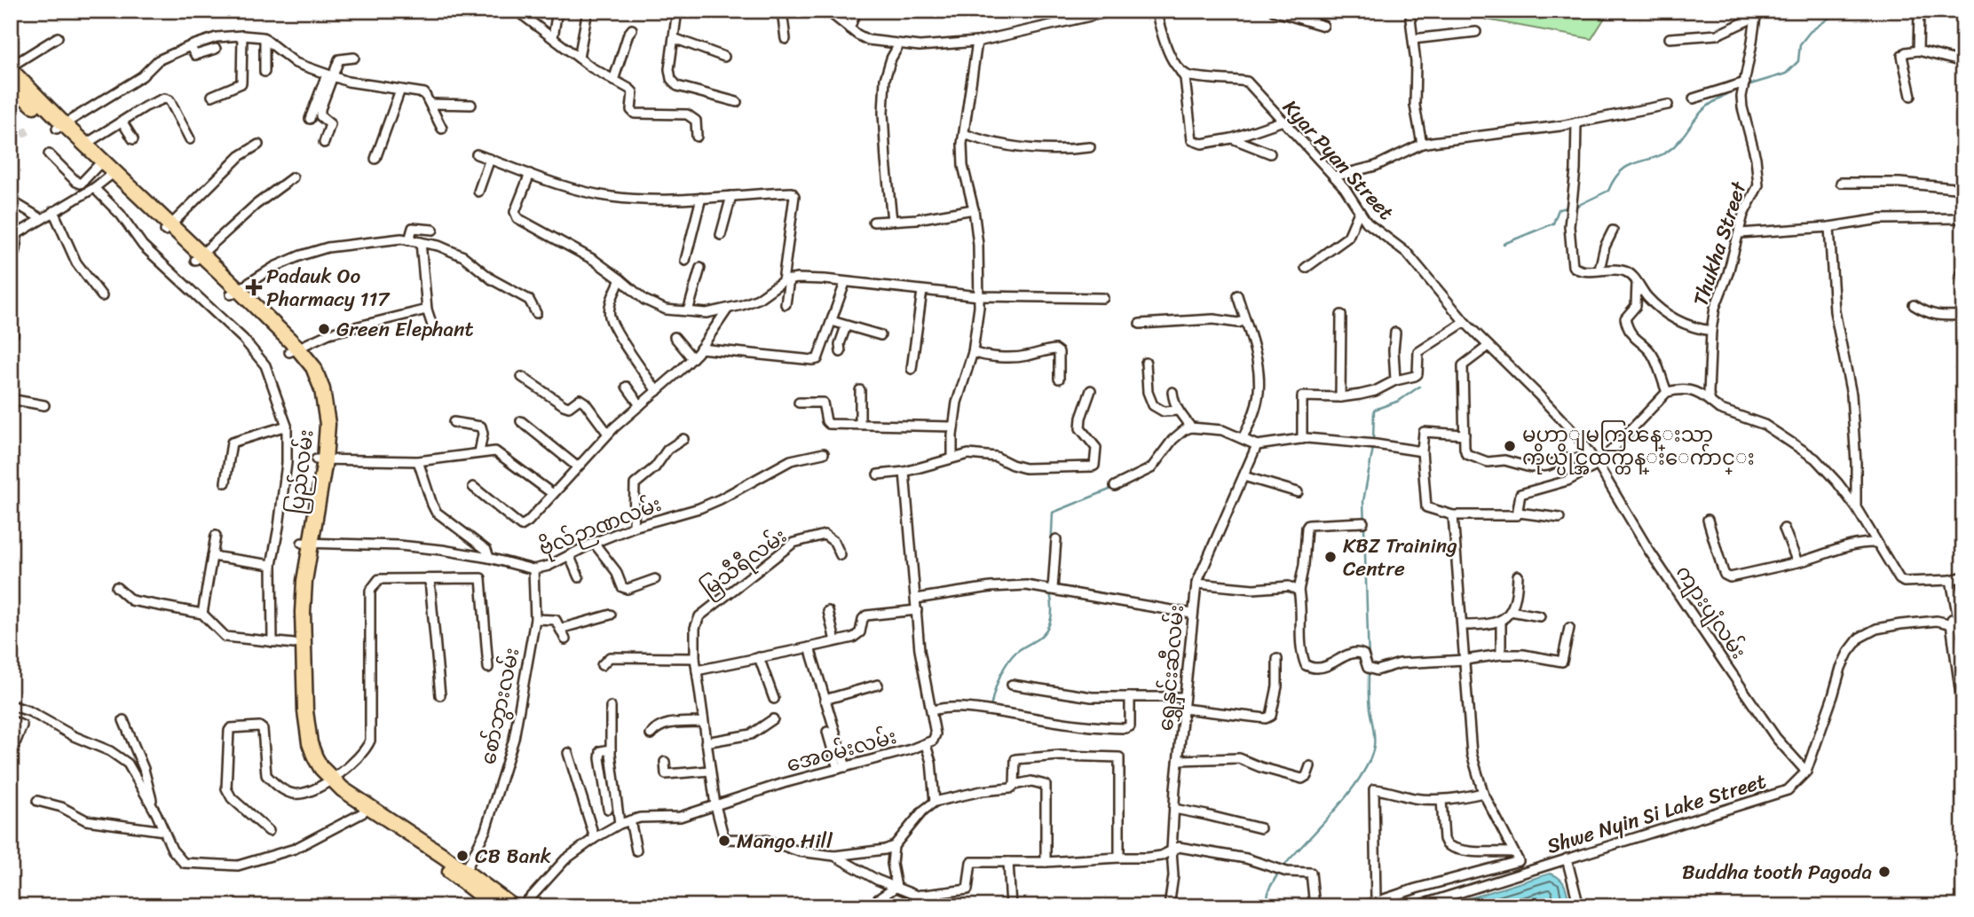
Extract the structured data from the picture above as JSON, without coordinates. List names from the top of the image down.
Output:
{
  "streets": {
    "highway": ["ပြည်လမ်း"],
    "street": [
      "Kyar Pyan Street",
      "Thukha Street",
      "ဗိုလ်ဉာဏလမ်း",
      "မြသီရီလမ်း",
      "ကျားပျံလမ်း",
      "ရွှေနှင်းဆီလမ်း",
      "စော်ဘွားလမ်း",
      "အေဝမ်းလမ်း",
      "Shwe Nyin Si Lake Street"
    ]
  },
  "crossings": [
    ["Kyar Pyan Street", "ကျားပျံလမ်း"],
    ["ပြည်လမ်း", "ဗိုလ်ဉာဏလမ်း"],
    ["ပြည်လမ်း", "စော်ဘွားလမ်း"],
    ["ဗိုလ်ဉာဏလမ်း", "စော်ဘွားလမ်း"],
    ["မြသီရီလမ်း", "အေဝမ်းလမ်း"],
    ["ကျားပျံလမ်း", "Shwe Nyin Si Lake Street"]
  ],
  "places": {
    "health": ["Padauk Oo Pharmacy 117"],
    "other": [
      "Green Elephant",
      "မဟာျမကြၽန္းသာ ကိုယ္ပိုင္အထက္တန္းေက်ာင္း",
      "KBZ Training Centre",
      "Mango Hill",
      "CB Bank",
      "Buddha tooth Pagoda"
    ]
  }
}
